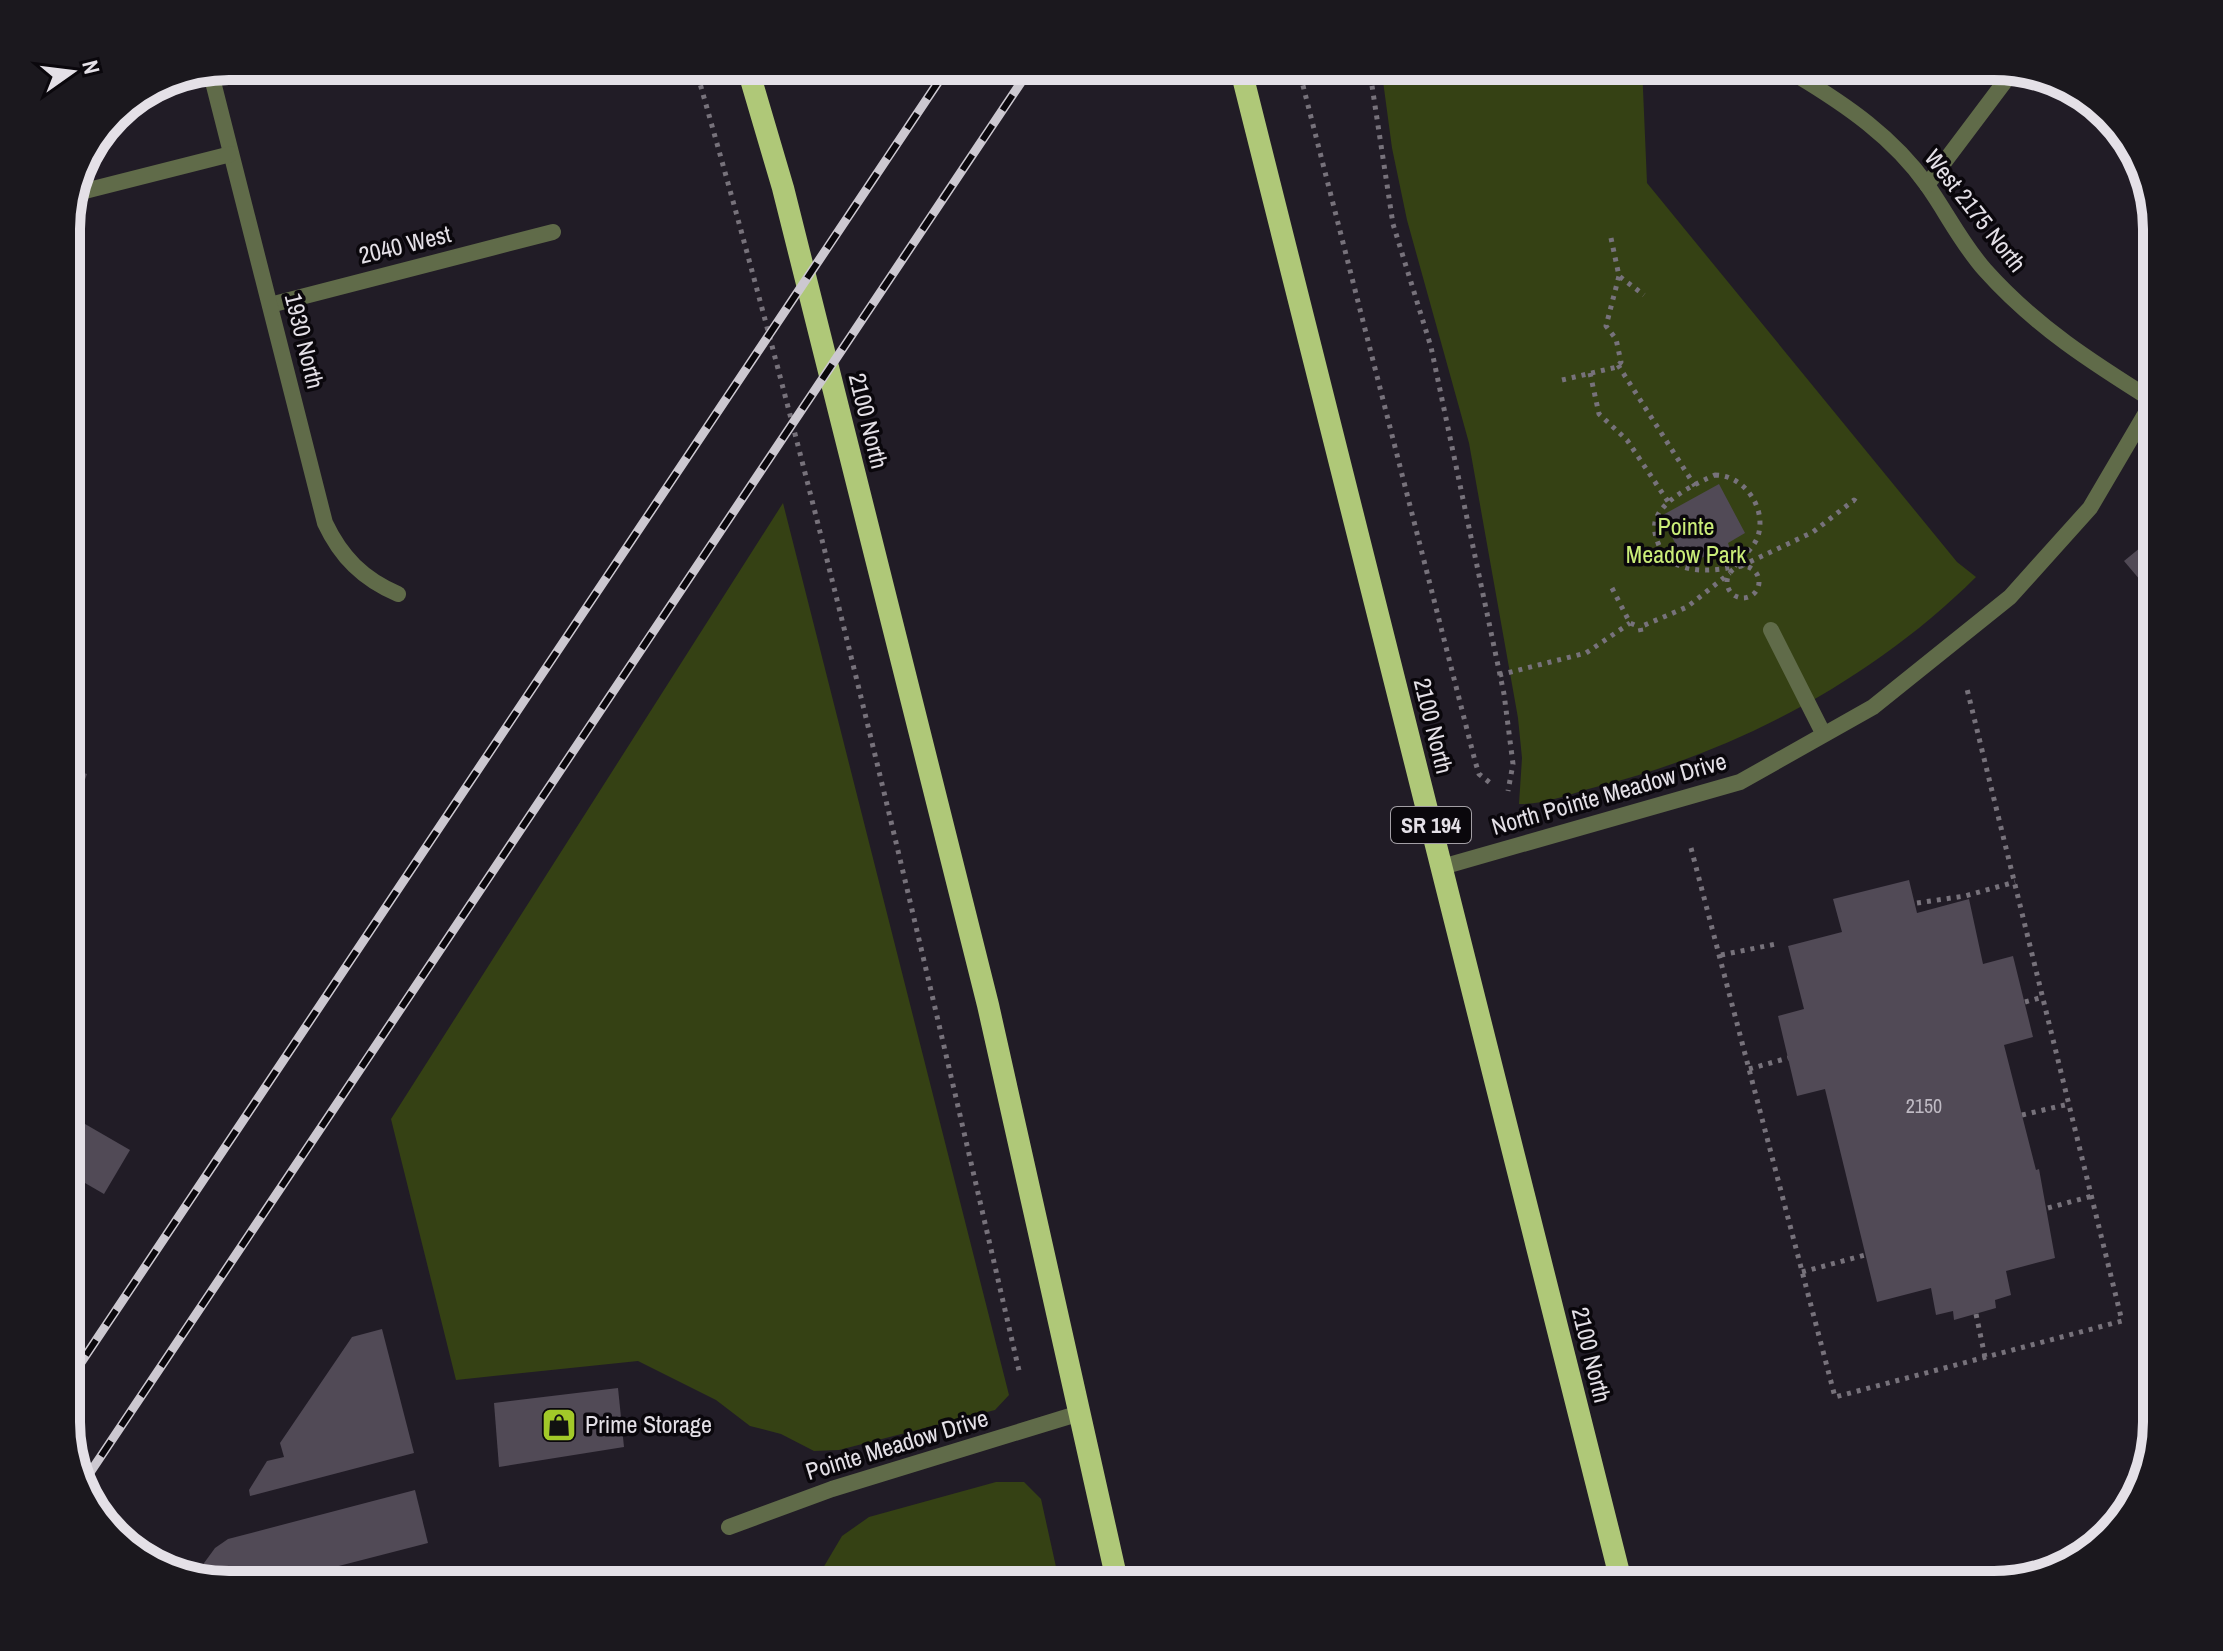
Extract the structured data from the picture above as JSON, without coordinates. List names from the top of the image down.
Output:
{
  "streets": {
    "highway": ["2100 North", "SR 194"],
    "street": [
      "West 2175 North",
      "2040 West",
      "1930 North",
      "North Pointe Meadow Drive",
      "Pointe Meadow Drive"
    ]
  },
  "crossings": [
    ["2040 West", "1930 North"],
    ["2100 North", "North Pointe Meadow Drive"],
    ["2100 North", "Pointe Meadow Drive"]
  ],
  "parks": ["Pointe Meadow Park"],
  "places": {
    "shop": ["Prime Storage"]
  },
  "house_numbers": ["2150"],
  "north": "right"
}
